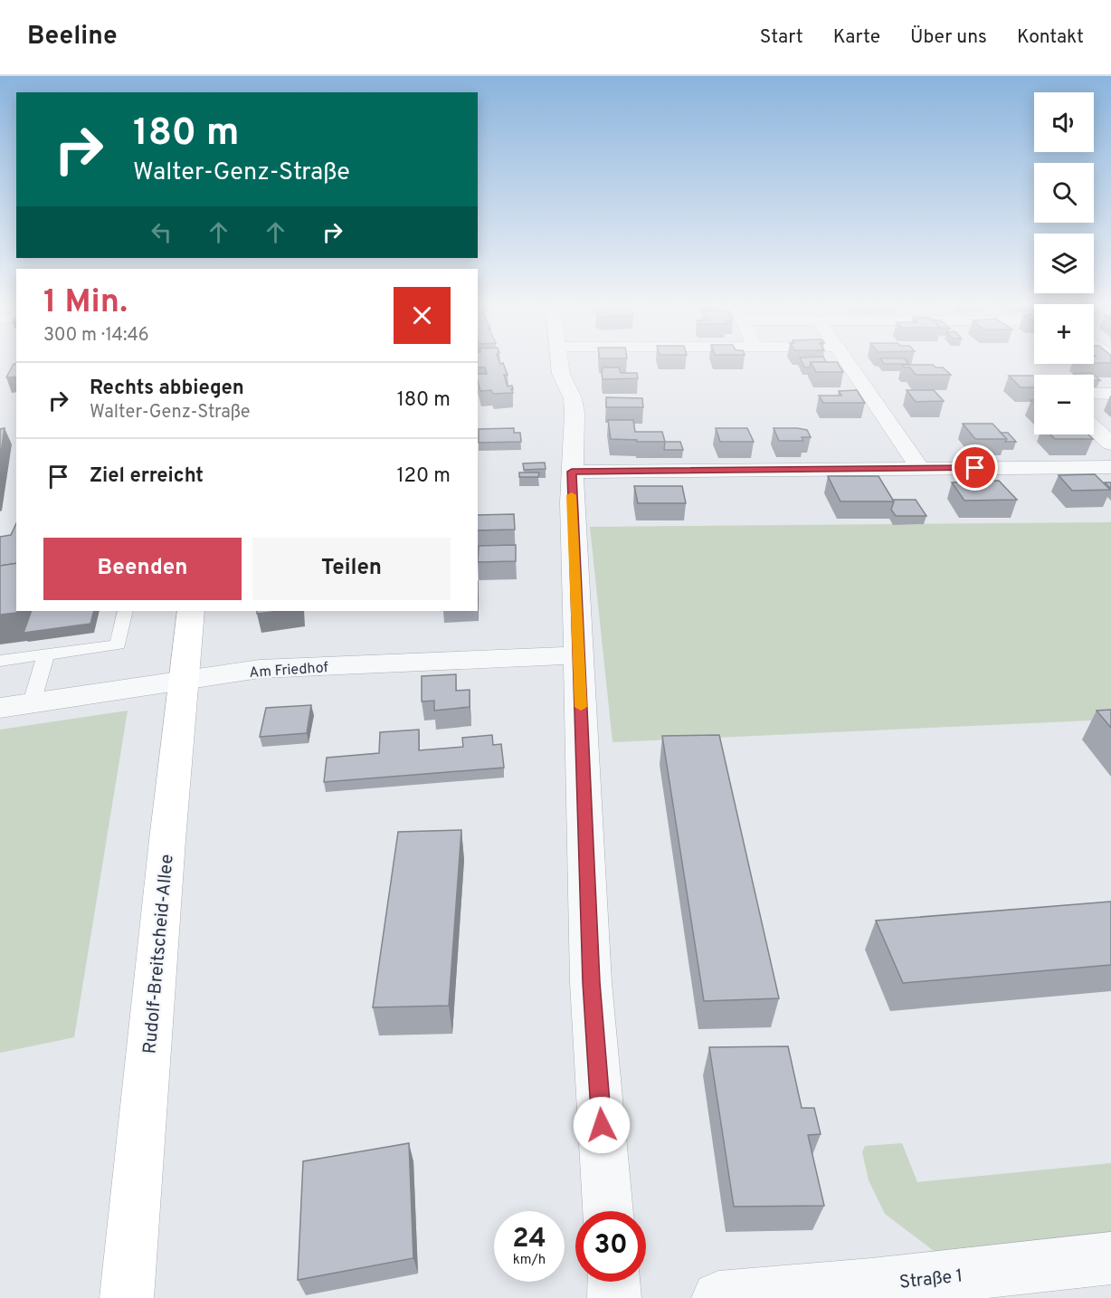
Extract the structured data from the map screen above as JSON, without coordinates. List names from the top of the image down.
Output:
{
  "streets": {
    "street": ["Am Friedhof", "Rudolf-Breitscheid-Allee", "Straße 1"]
  },
  "crossings": [
    ["Am Friedhof", "Rudolf-Breitscheid-Allee"]
  ],
  "page": {
    "header": "Beeline",
    "nav": [
      "Start",
      "Karte",
      "Über uns",
      "Kontakt"
    ],
    "map_buttons": ["+", "−"],
    "turn": ["180 m", "Walter-Genz-Straße"],
    "heading": ["1 Min.", "300 m · 14:46"],
    "list": [
      {
        "name": "Rechts abbiegen",
        "note": "Walter-Genz-Straße",
        "value": "180 m"
      },
      {
        "name": "Ziel erreicht",
        "value": "120 m"
      }
    ],
    "buttons": ["Beenden", "Teilen"],
    "speed": "24 km/h",
    "limit": "30"
  }
}
